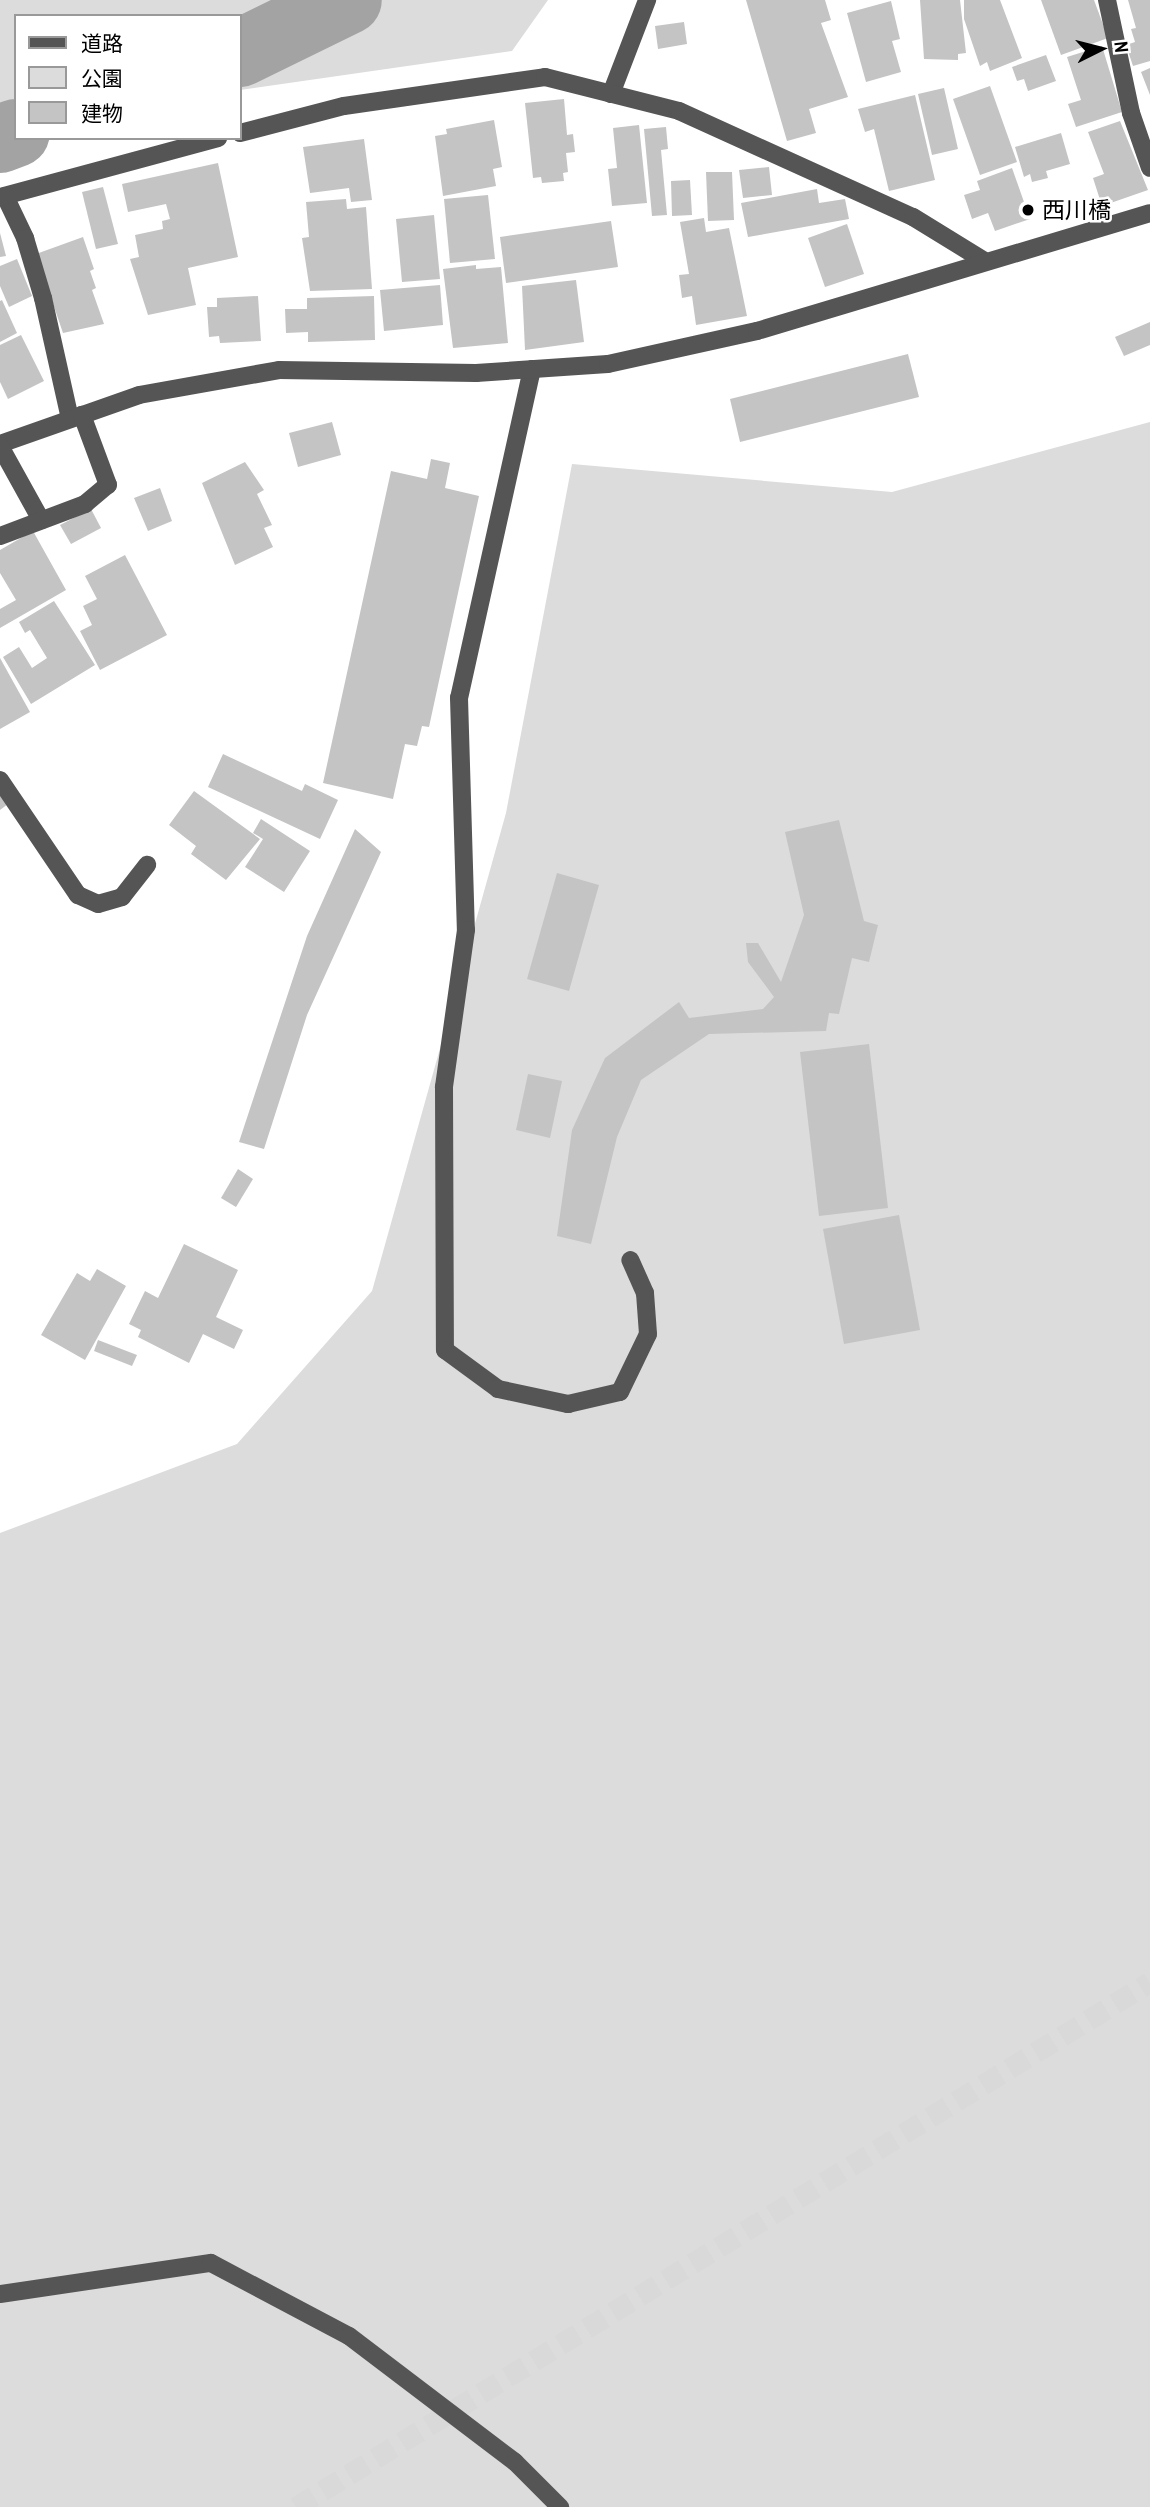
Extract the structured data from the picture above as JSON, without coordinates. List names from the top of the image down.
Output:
{
  "places": ["西川橋"],
  "legend": ["道路", "公園", "建物"],
  "north": "right"
}
